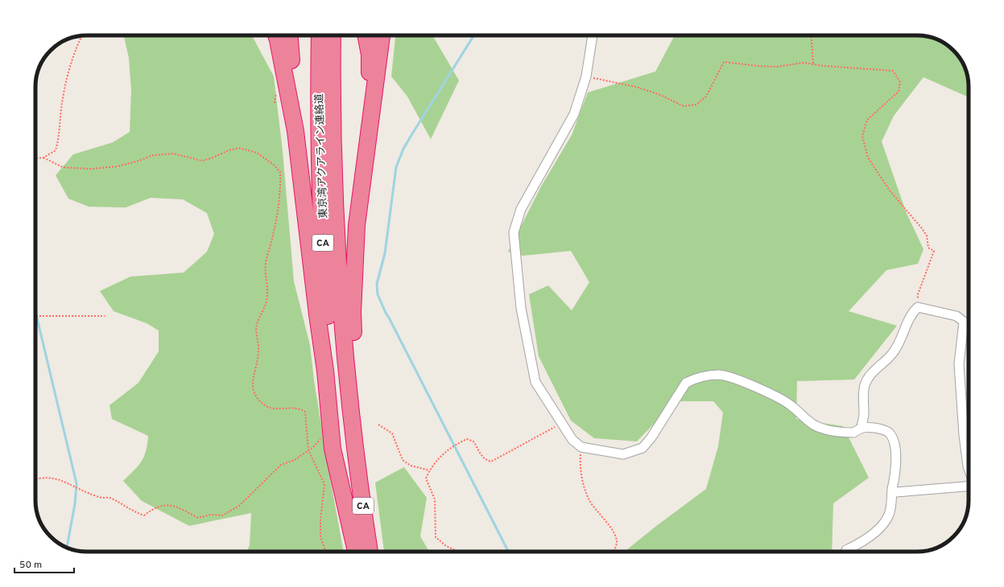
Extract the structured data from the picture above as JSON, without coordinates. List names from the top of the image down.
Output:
{
  "streets": {
    "highway": ["東京湾アクアライン連絡道", "CA"]
  },
  "crossings": [
    ["東京湾アクアライン連絡道", "CA"]
  ],
  "scale_bar": "50 m"
}
